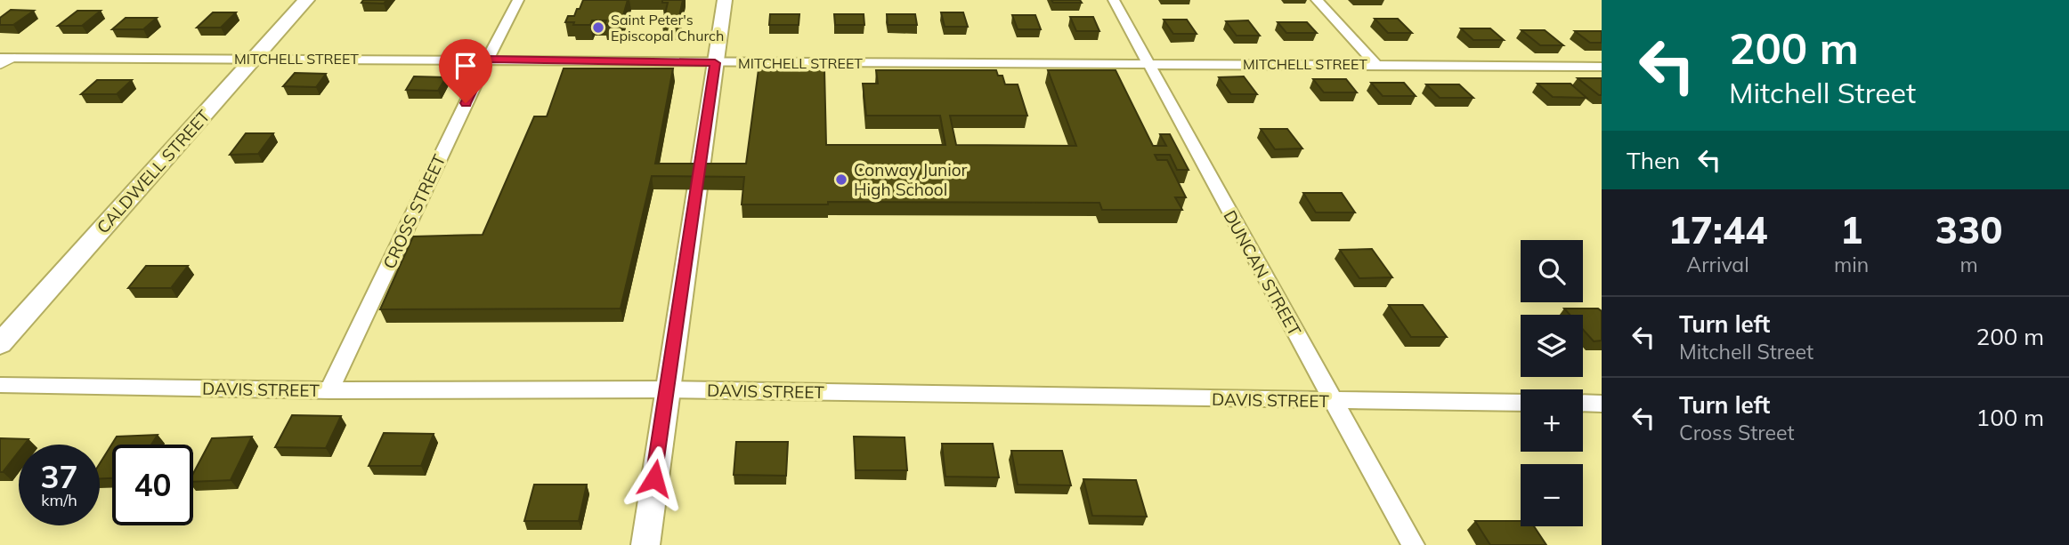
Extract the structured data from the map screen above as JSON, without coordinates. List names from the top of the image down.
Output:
{
  "streets": {
    "main road": ["CALDWELL STREET"],
    "street": [
      "MITCHELL STREET",
      "CROSS STREET",
      "DUNCAN STREET",
      "DAVIS STREET"
    ]
  },
  "crossings": [
    ["MITCHELL STREET", "CALDWELL STREET"],
    ["MITCHELL STREET", "CROSS STREET"],
    ["MITCHELL STREET", "DUNCAN STREET"],
    ["CROSS STREET", "DAVIS STREET"],
    ["DUNCAN STREET", "DAVIS STREET"]
  ],
  "places": ["Saint Peter's Episcopal Church", "Conway Junior High School"],
  "page": {
    "turn": ["200 m", "Mitchell Street"],
    "then": "Then",
    "eta": [
      "17:44",
      "Arrival",
      "1",
      "min",
      "330",
      "m"
    ],
    "map_buttons": ["+", "−"],
    "list": [
      {
        "name": "Turn left",
        "note": "Mitchell Street",
        "value": "200 m"
      },
      {
        "name": "Turn left",
        "note": "Cross Street",
        "value": "100 m"
      }
    ],
    "speed": "37 km/h",
    "limit": "40"
  }
}
